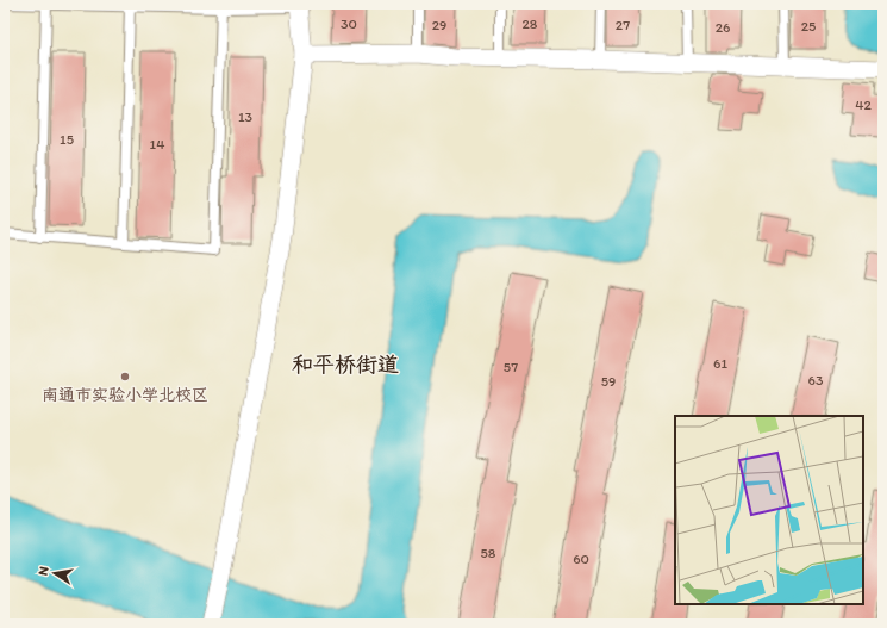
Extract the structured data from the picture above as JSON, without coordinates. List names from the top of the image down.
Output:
{
  "districts": ["和平桥街道"],
  "places": ["南通市实验小学北校区"],
  "house_numbers": [
    "30",
    "28",
    "29",
    "27",
    "25",
    "26",
    "42",
    "13",
    "15",
    "14",
    "61",
    "57",
    "63",
    "59",
    "58",
    "60"
  ],
  "north": "left"
}
